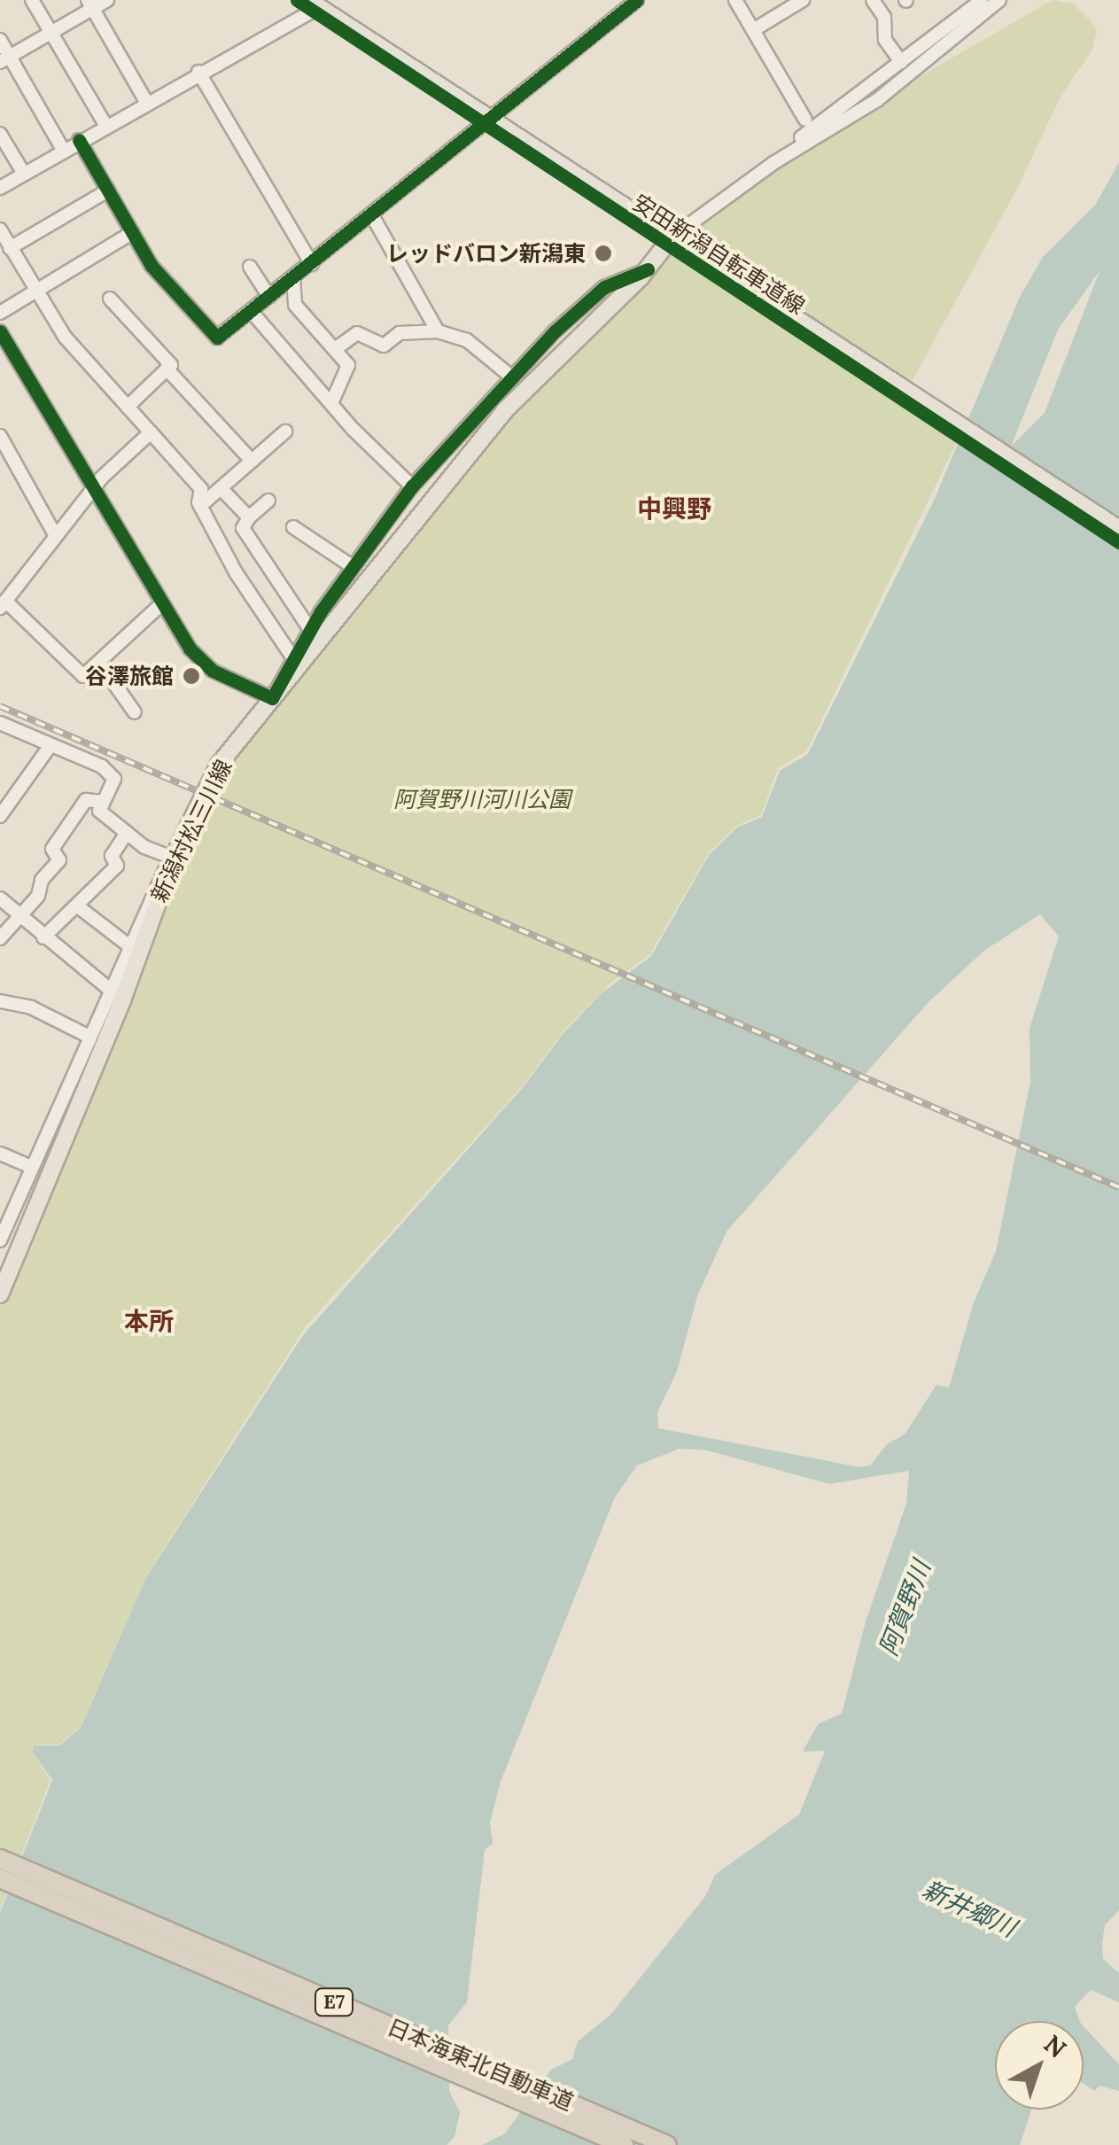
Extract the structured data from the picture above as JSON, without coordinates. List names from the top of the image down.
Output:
{
  "streets": {
    "highway": ["E7", "日本海東北自動車道"],
    "main road": ["新潟村松三川線"],
    "cycle path": ["安田新潟自転車道線"]
  },
  "districts": ["中興野", "本所"],
  "water": ["阿賀野川", "新井郷川"],
  "parks": ["阿賀野川河川公園"],
  "places": ["レッドバロン新潟東", "谷澤旅館"],
  "north": "top right"
}
